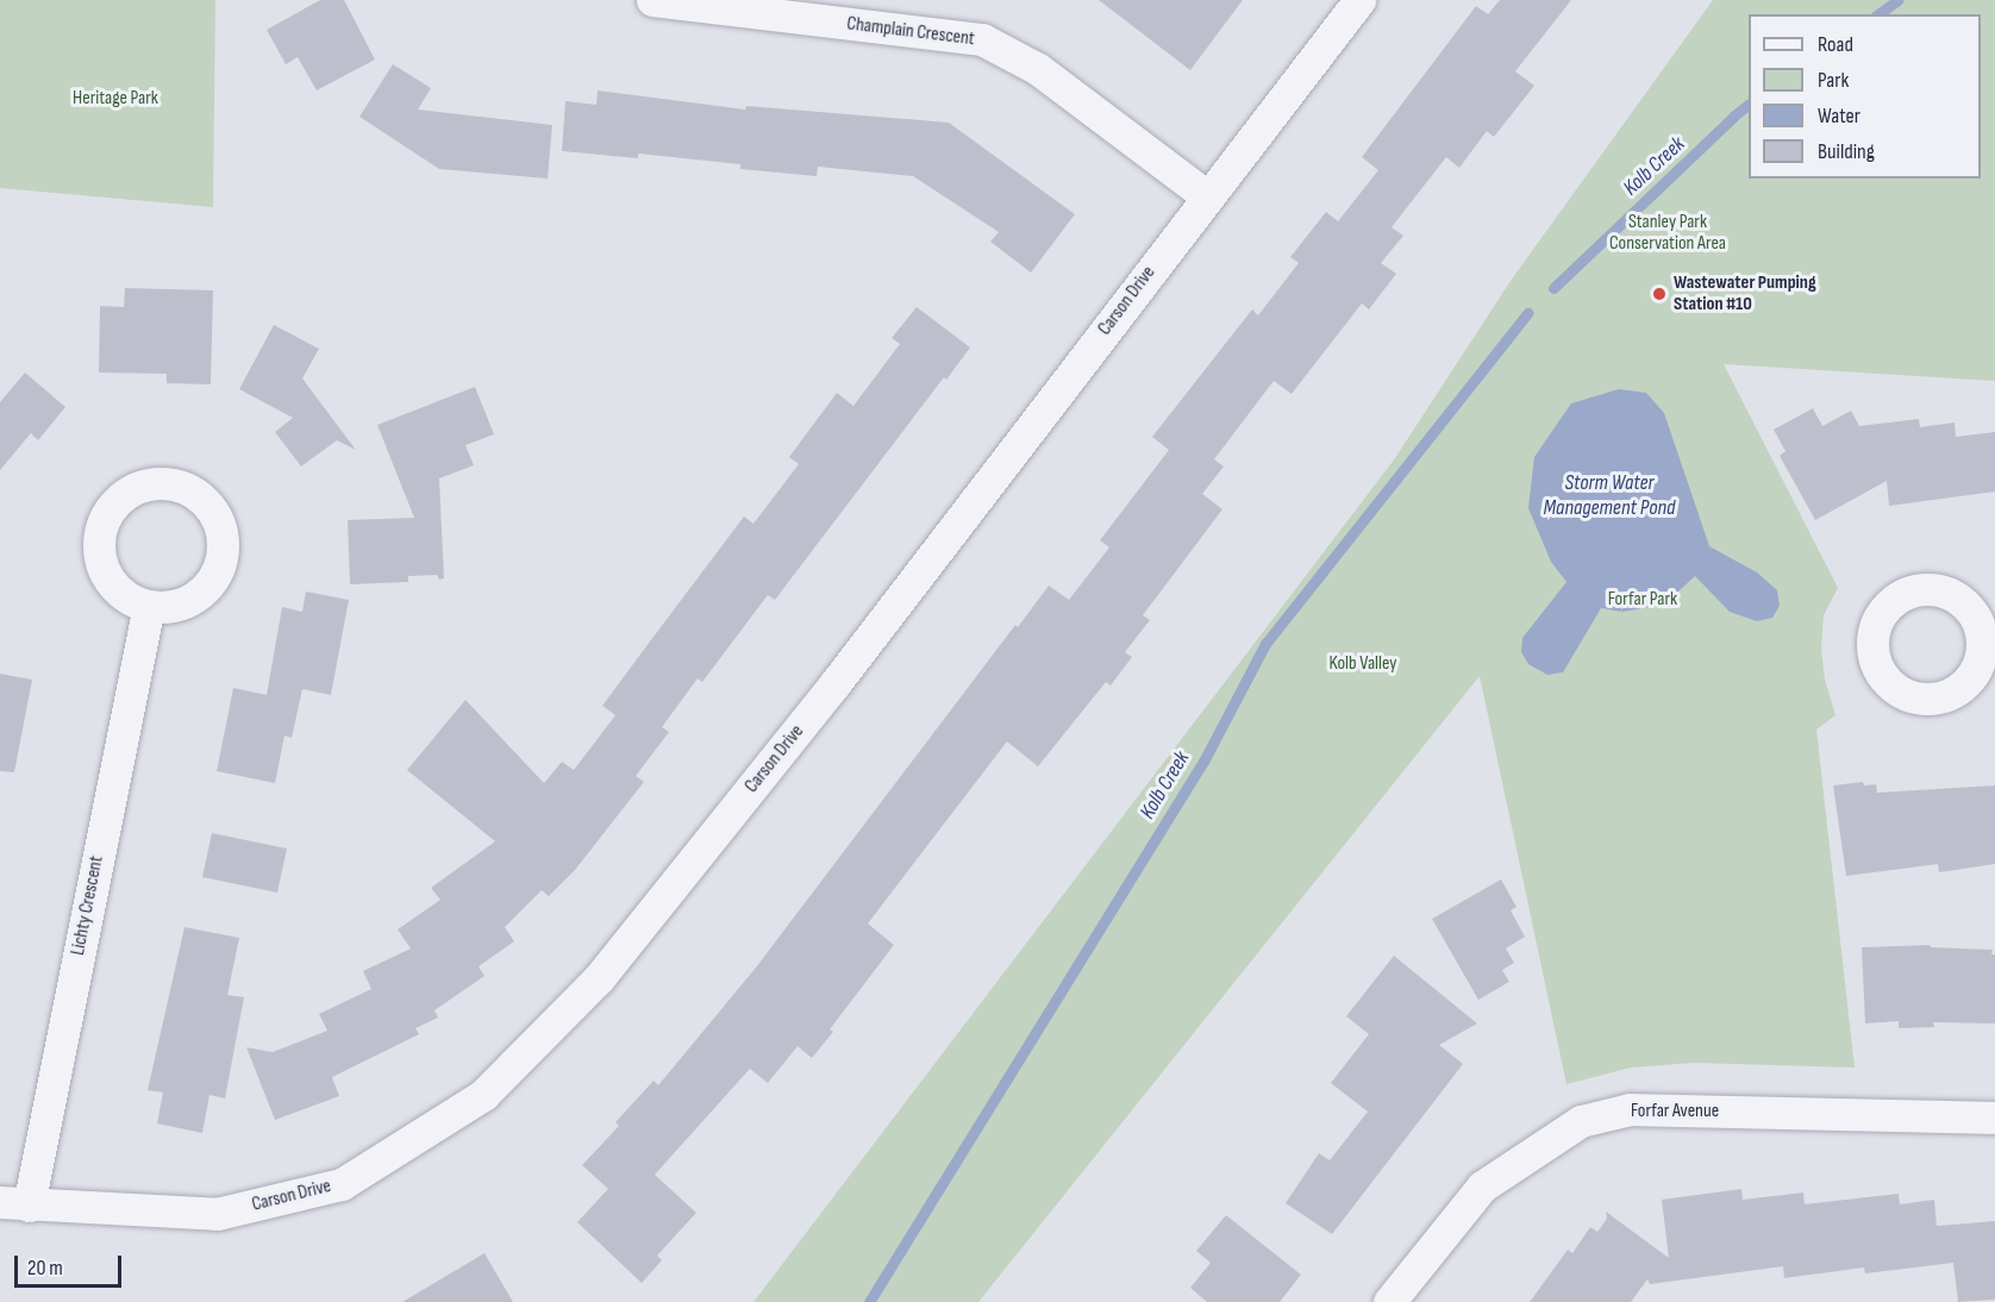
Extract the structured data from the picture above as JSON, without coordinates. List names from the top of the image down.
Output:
{
  "streets": {
    "street": [
      "Champlain Crescent",
      "Carson Drive",
      "Lichty Crescent",
      "Forfar Avenue"
    ]
  },
  "crossings": [
    ["Champlain Crescent", "Carson Drive"],
    ["Carson Drive", "Lichty Crescent"]
  ],
  "water": ["Kolb Creek", "Storm Water Management Pond"],
  "parks": [
    "Heritage Park",
    "Stanley Park Conservation Area",
    "Forfar Park",
    "Kolb Valley"
  ],
  "places": ["Wastewater Pumping Station #10"],
  "legend": [
    "Road",
    "Park",
    "Water",
    "Building"
  ],
  "scale_bar": "20 m"
}
